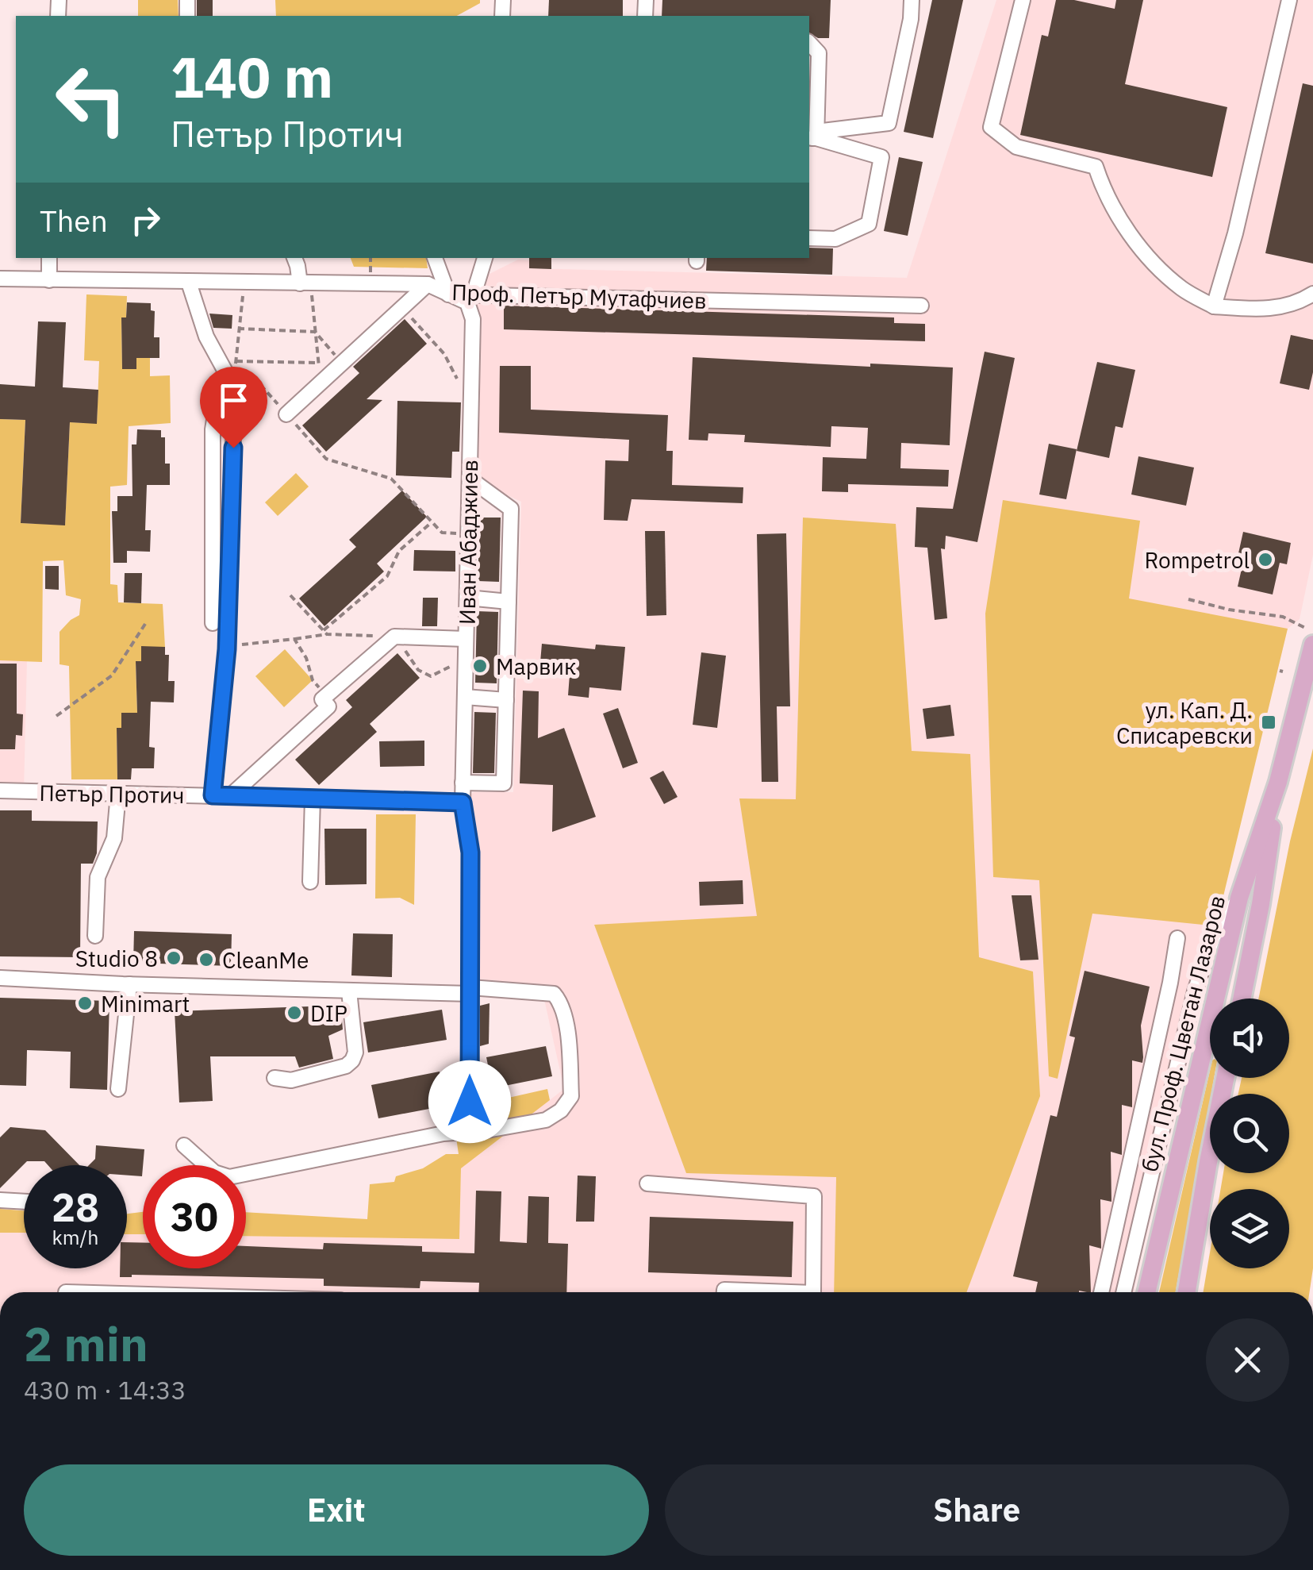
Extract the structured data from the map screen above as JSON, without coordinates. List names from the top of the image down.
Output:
{
  "streets": {
    "main road": ["бул. Проф. Цветан Лазаров"],
    "street": ["Проф. Петър Мутафчиев", "Иван Абаджиев", "Петър Протич"]
  },
  "crossings": [
    ["Проф. Петър Мутафчиев", "Иван Абаджиев"],
    ["Иван Абаджиев", "Петър Протич"]
  ],
  "places": {
    "other": [
      "Rompetrol",
      "Марвик",
      "Studio 8",
      "CleanMe",
      "Minimart",
      "DIP"
    ],
    "transit": ["ул. Кап. Д. Списаревски"]
  },
  "page": {
    "turn": ["140 m", "Петър Протич"],
    "then": "Then",
    "speed": "28 km/h",
    "limit": "30",
    "heading": ["2 min", "430 m · 14:33"],
    "buttons": ["Exit", "Share"]
  }
}
